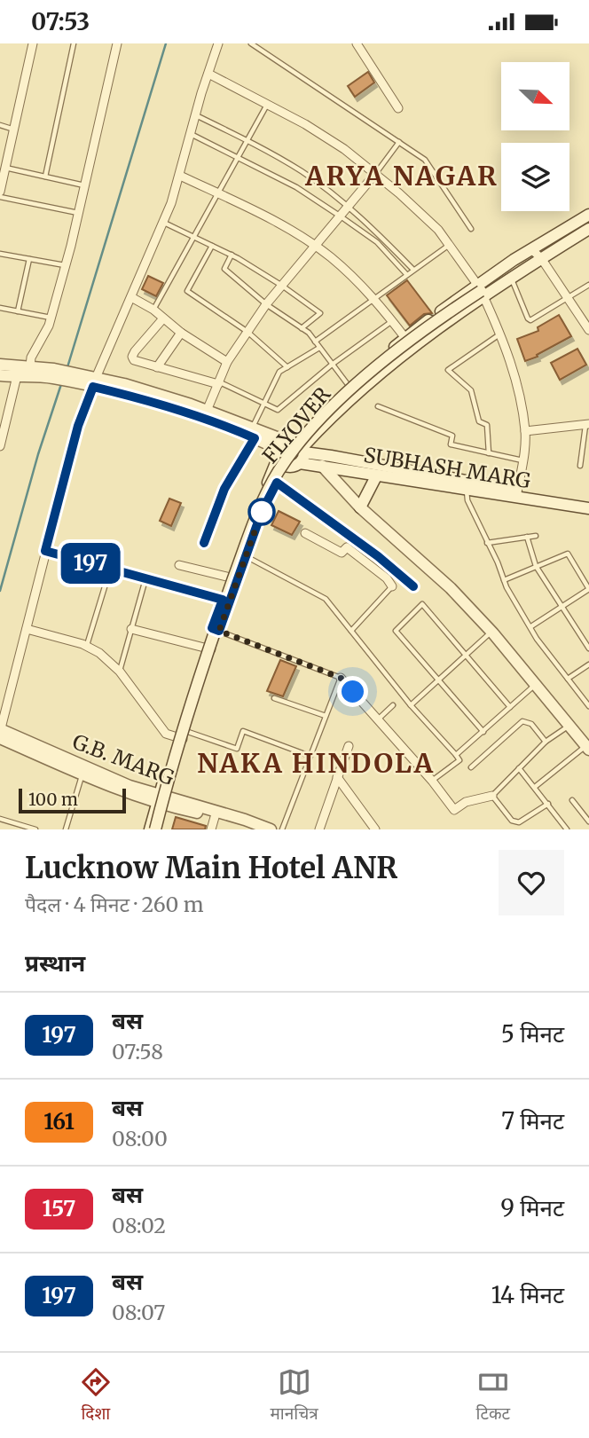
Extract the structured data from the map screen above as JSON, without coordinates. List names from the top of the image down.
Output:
{
  "streets": {
    "main road": ["FLYOVER", "SUBHASH MARG", "G.B. MARG"]
  },
  "districts": ["ARYA NAGAR", "NAKA HINDOLA"],
  "lines": ["bus line 197"],
  "scale_bar": "100 m",
  "north": "bottom right",
  "page": {
    "status": "07:53",
    "on_map": "197",
    "scale": "100 m",
    "heading": [
      ["Lucknow Main Hotel ANR", "पैदल · 4 मिनट · 260 m"],
      "प्रस्थान"
    ],
    "list": [
      {
        "mark": "197",
        "name": "बस",
        "note": "07:58",
        "value": "5 मिनट"
      },
      {
        "mark": "161",
        "name": "बस",
        "note": "08:00",
        "value": "7 मिनट"
      },
      {
        "mark": "157",
        "name": "बस",
        "note": "08:02",
        "value": "9 मिनट"
      },
      {
        "mark": "197",
        "name": "बस",
        "note": "08:07",
        "value": "14 मिनट"
      }
    ],
    "tabs": ["दिशा", "मानचित्र", "टिकट"]
  }
}
